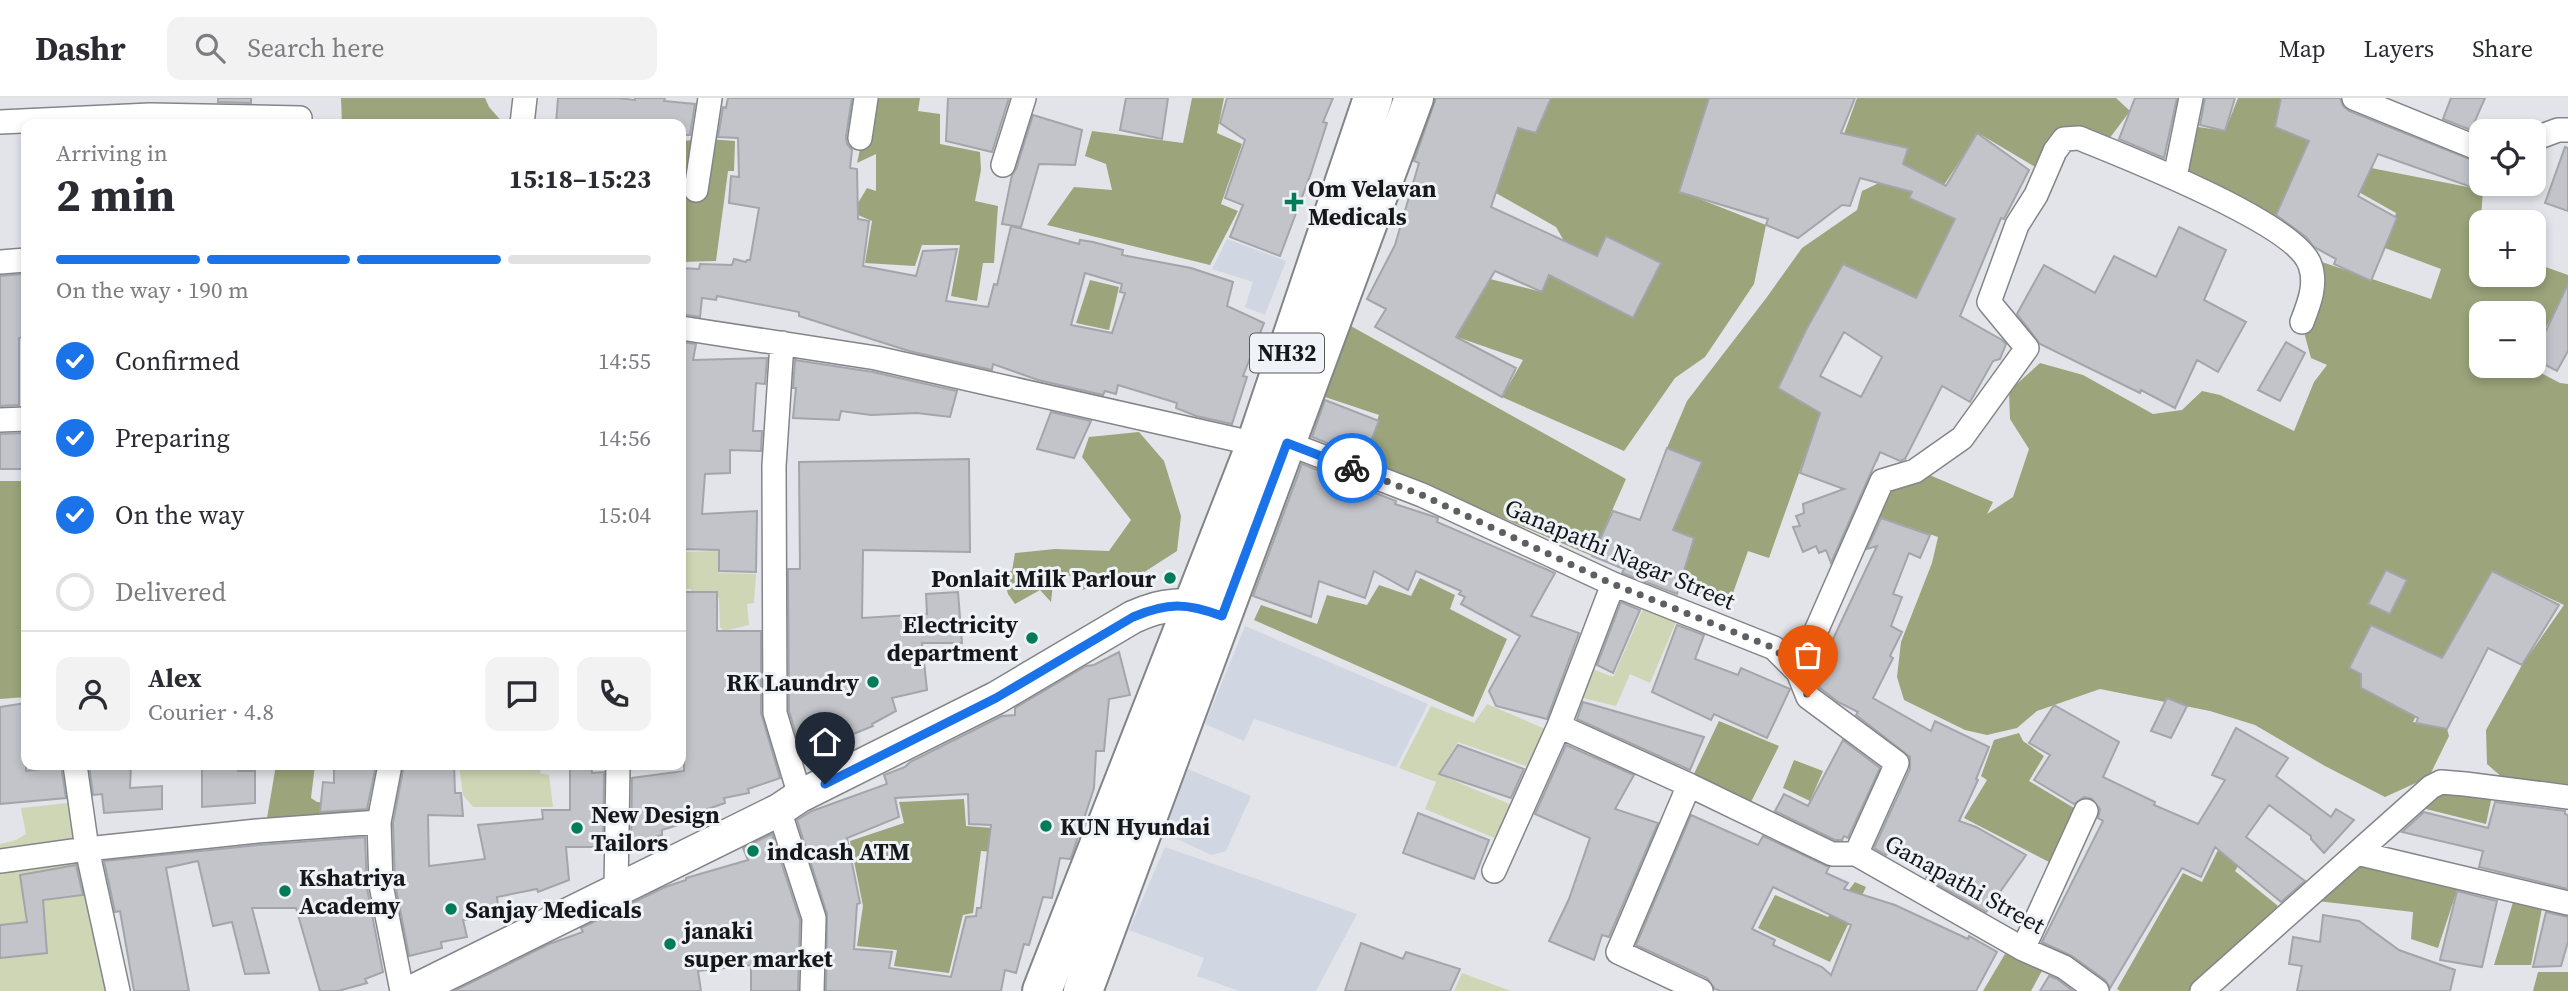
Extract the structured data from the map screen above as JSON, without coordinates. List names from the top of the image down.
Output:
{
  "streets": {
    "highway": ["NH32"],
    "street": ["Ganapathi Nagar Street", "Ganapathi Street"]
  },
  "crossings": [
    ["NH32", "Ganapathi Nagar Street"],
    ["Ganapathi Nagar Street", "Ganapathi Street"]
  ],
  "places": {
    "health": ["Om Velavan Medicals"],
    "other": [
      "Ponlait Milk Parlour",
      "Electricity department",
      "RK Laundry",
      "KUN Hyundai",
      "New Design Tailors",
      "indcash ATM",
      "Kshatriya Academy",
      "Sanjay Medicals",
      "janaki super market"
    ]
  },
  "page": {
    "header": "Dashr",
    "search": "Search here",
    "nav": ["Map", "Layers", "Share"],
    "map_buttons": ["+", "−"],
    "heading": ["2 min", "Arriving in", "15:18–15:23"],
    "panel": ["Alex", "Courier · 4.8"],
    "bar": "On the way · 190 m",
    "list": [
      ["Confirmed", "14:55"],
      ["Preparing", "14:56"],
      ["On the way", "15:04"],
      "Delivered"
    ]
  }
}
